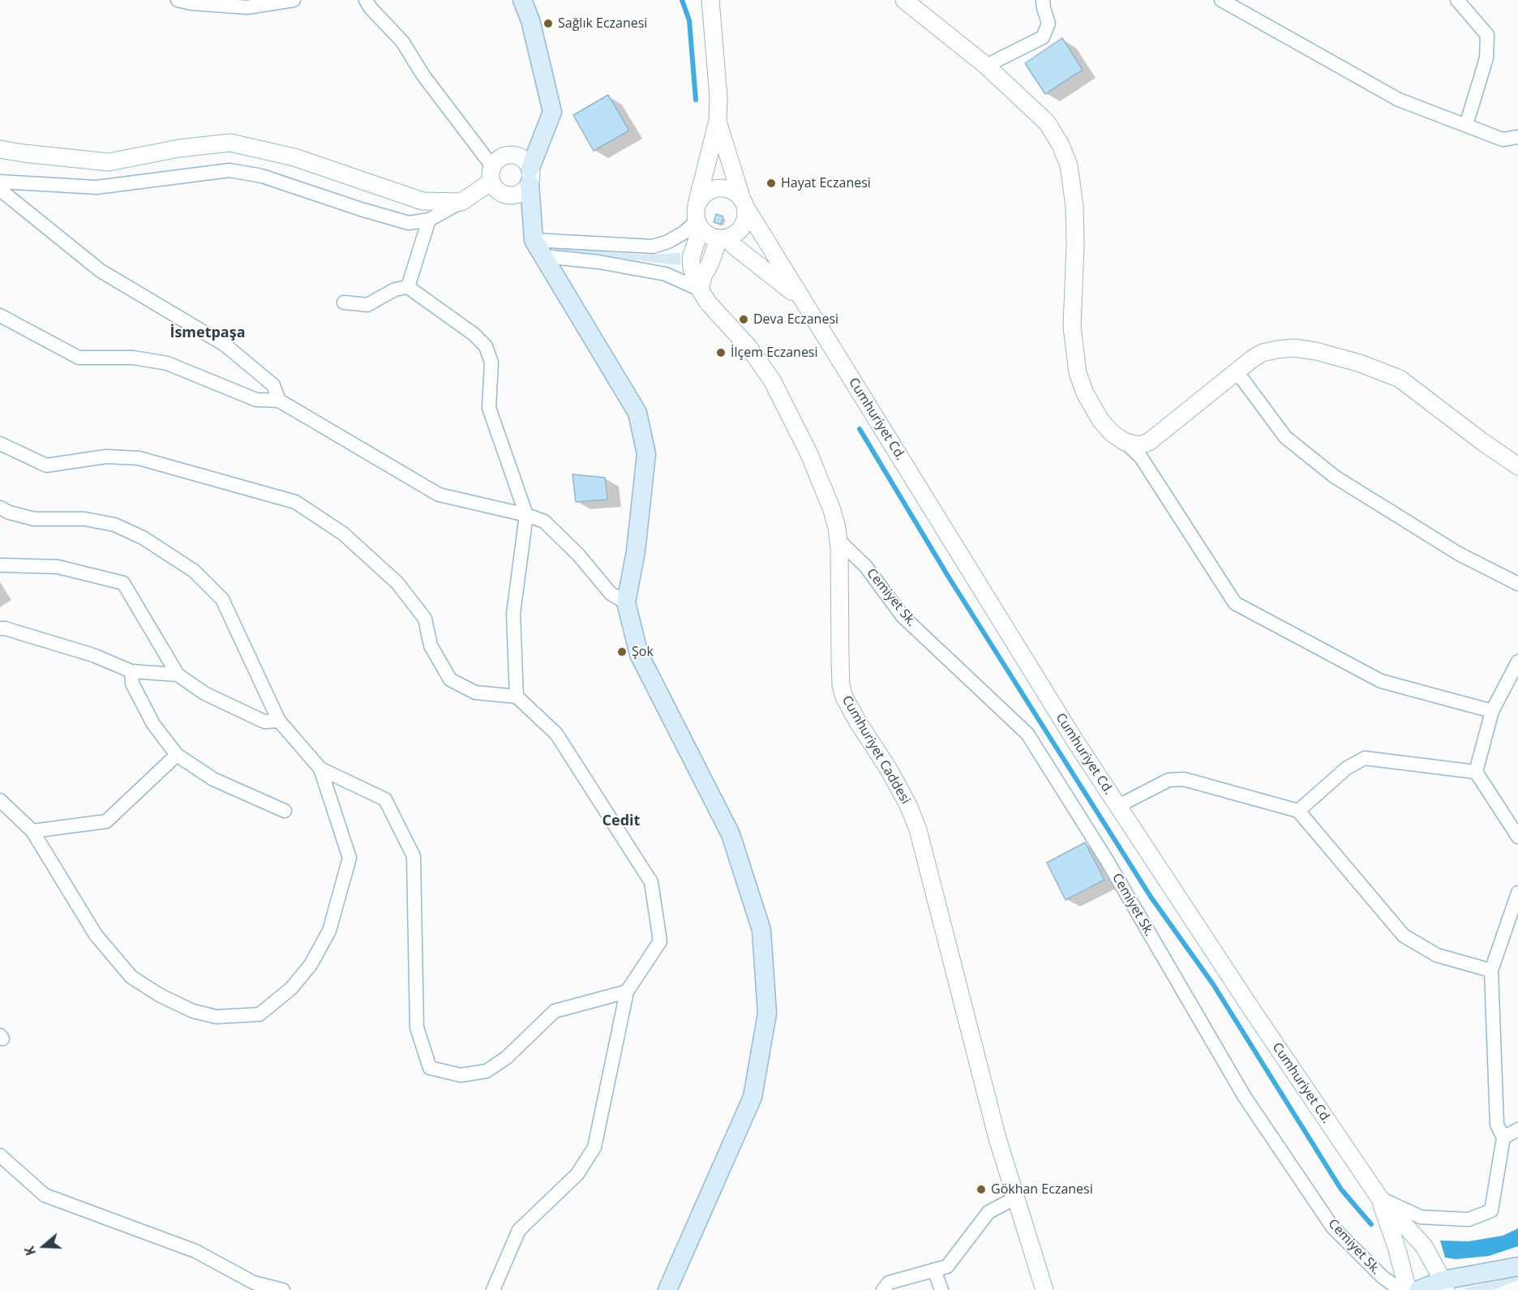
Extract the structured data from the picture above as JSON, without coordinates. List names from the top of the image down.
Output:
{
  "streets": {
    "street": ["Cumhuriyet Cd.", "Cemiyet Sk.", "Cumhuriyet Caddesi"]
  },
  "crossings": [
    ["Cumhuriyet Cd.", "Cumhuriyet Caddesi"],
    ["Cemiyet Sk.", "Cumhuriyet Caddesi"]
  ],
  "districts": ["İsmetpaşa", "Cedit"],
  "places": [
    "Sağlık Eczanesi",
    "Hayat Eczanesi",
    "Deva Eczanesi",
    "İlçem Eczanesi",
    "Şok",
    "Gökhan Eczanesi"
  ],
  "north": "left"
}
